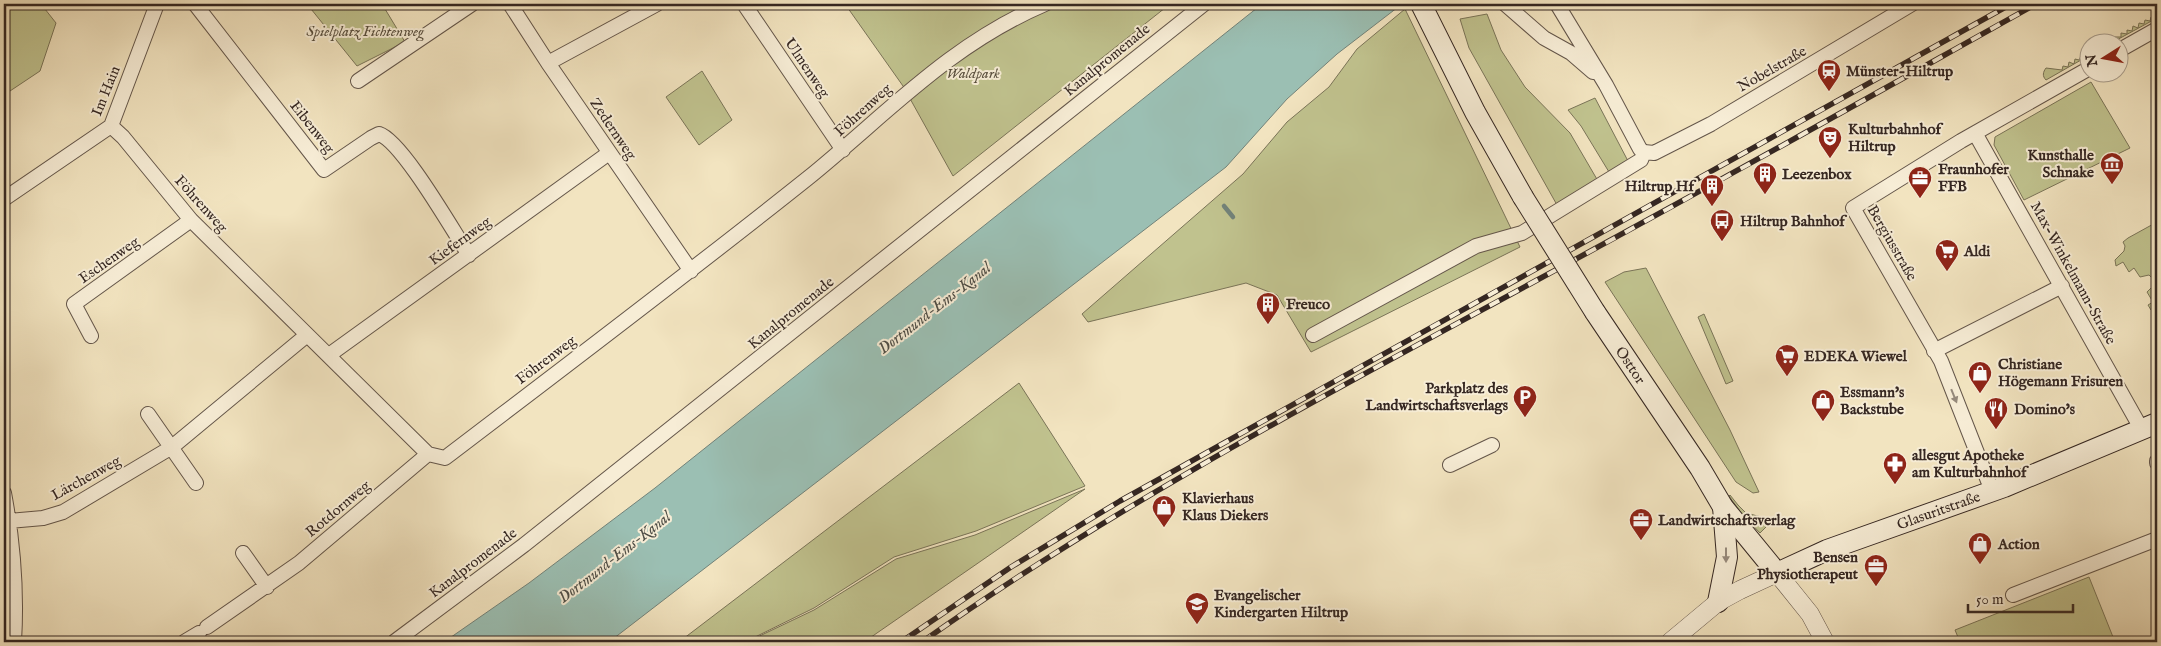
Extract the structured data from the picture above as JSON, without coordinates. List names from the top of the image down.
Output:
{
  "streets": {
    "main road": ["Osttor", "Glasuritstraße"],
    "street": [
      "Kanalpromenade",
      "Ulmenweg",
      "Nobelstraße",
      "Im Hain",
      "Föhrenweg",
      "Eibenweg",
      "Zedernweg",
      "Kiefernweg",
      "Bergiusstraße",
      "Eschenweg",
      "Max-Winkelmann-Straße",
      "Lärchenweg",
      "Rotdornweg"
    ]
  },
  "crossings": [
    ["Ulmenweg", "Föhrenweg"],
    ["Im Hain", "Föhrenweg"],
    ["Föhrenweg", "Zedernweg"],
    ["Föhrenweg", "Kiefernweg"],
    ["Föhrenweg", "Eschenweg"],
    ["Föhrenweg", "Lärchenweg"],
    ["Föhrenweg", "Rotdornweg"],
    ["Eibenweg", "Kiefernweg"],
    ["Zedernweg", "Kiefernweg"],
    ["Bergiusstraße", "Max-Winkelmann-Straße"],
    ["Bergiusstraße", "Glasuritstraße"],
    ["Max-Winkelmann-Straße", "Glasuritstraße"],
    ["Osttor", "Glasuritstraße"]
  ],
  "water": ["Dortmund-Ems-Kanal"],
  "parks": ["Spielplatz Fichtenweg", "Waldpark"],
  "places": {
    "station": ["Münster-Hiltrup"],
    "theatre": ["Kulturbahnhof Hiltrup"],
    "museum": ["Kunsthalle Schnake"],
    "building": ["Leezenbox", "Hiltrup Hf", "Freuco"],
    "office": ["Fraunhofer FFB", "Landwirtschaftsverlag", "Bensen Physiotherapeut"],
    "bus stop": ["Hiltrup Bahnhof"],
    "supermarket": ["Aldi", "EDEKA Wiewel"],
    "shop": [
      "Christiane Högemann Frisuren",
      "Essmann's Backstube",
      "Klavierhaus Klaus Diekers",
      "Action"
    ],
    "parking": ["Parkplatz des Landwirtschaftsverlags"],
    "restaurant": ["Domino's"],
    "pharmacy": ["allesgut Apotheke am Kulturbahnhof"],
    "school or university": ["Evangelischer Kindergarten Hiltrup"]
  },
  "scale_bar": "50 m",
  "north": "left"
}
